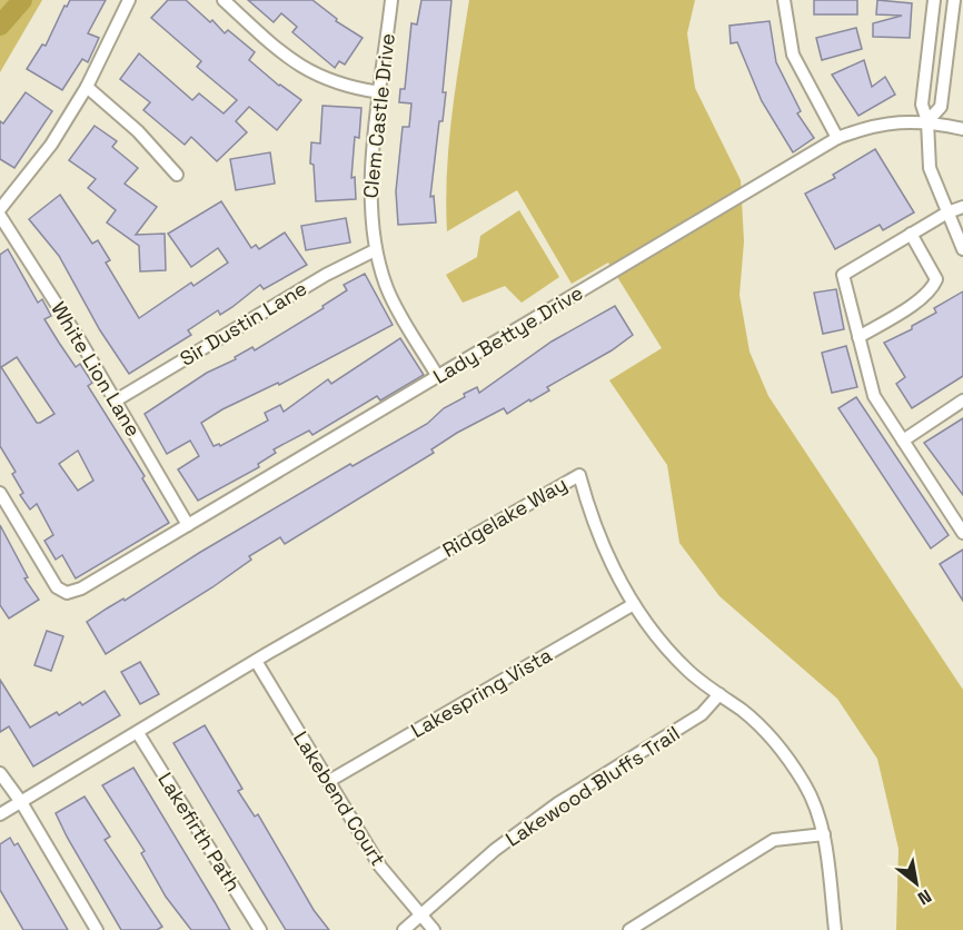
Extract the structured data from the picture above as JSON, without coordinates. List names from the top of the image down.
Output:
{
  "streets": {
    "street": [
      "Clem Castle Drive",
      "Sir Dustin Lane",
      "Lady Bettye Drive",
      "White Lion Lane",
      "Ridgelake Way",
      "Lakespring Vista",
      "Lakewood Bluffs Trail",
      "Lakebend Court",
      "Lakefirth Path"
    ]
  },
  "crossings": [
    ["Clem Castle Drive", "Sir Dustin Lane"],
    ["Clem Castle Drive", "Lady Bettye Drive"],
    ["Sir Dustin Lane", "White Lion Lane"],
    ["Lady Bettye Drive", "White Lion Lane"],
    ["Ridgelake Way", "Lakespring Vista"],
    ["Ridgelake Way", "Lakewood Bluffs Trail"],
    ["Ridgelake Way", "Lakebend Court"],
    ["Ridgelake Way", "Lakefirth Path"],
    ["Lakespring Vista", "Lakebend Court"],
    ["Lakewood Bluffs Trail", "Lakebend Court"]
  ],
  "north": "bottom right"
}
